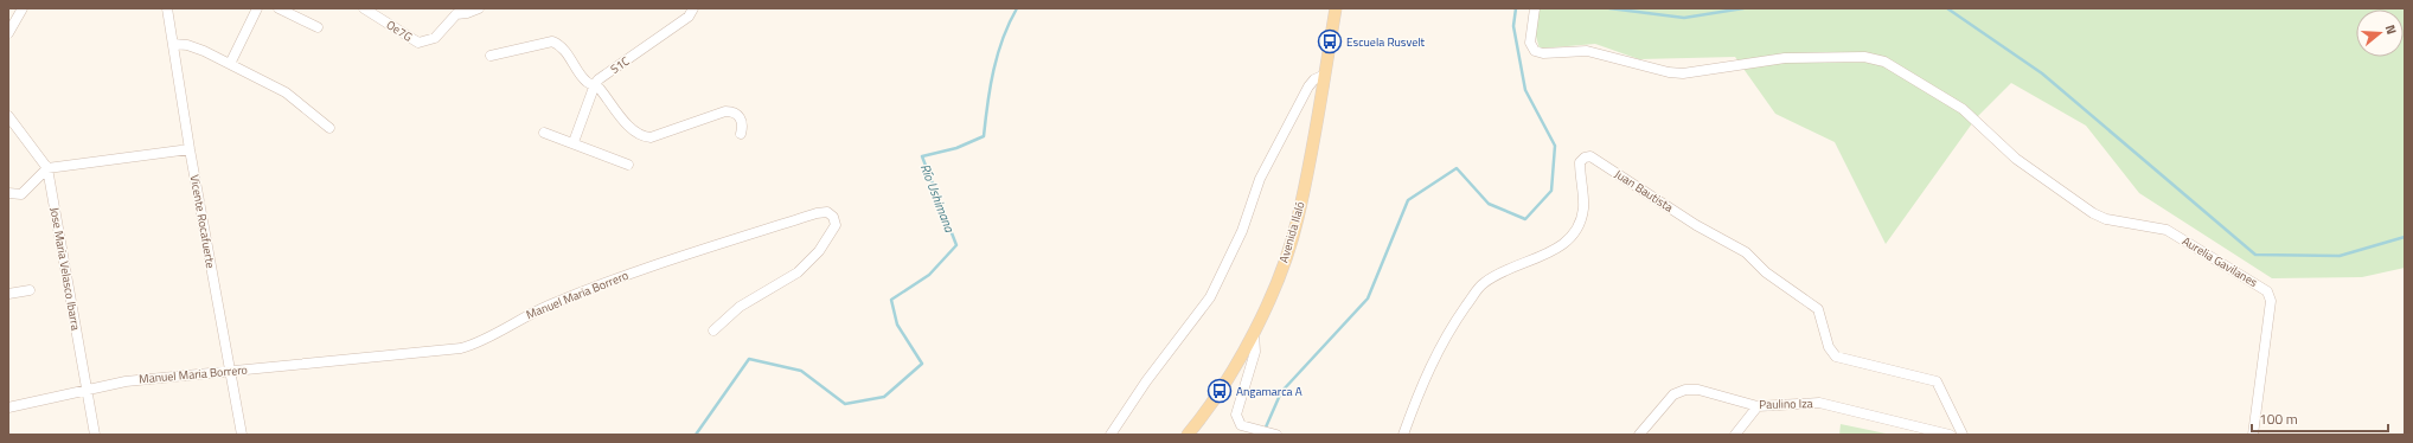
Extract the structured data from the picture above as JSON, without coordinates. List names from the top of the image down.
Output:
{
  "streets": {
    "main road": ["Avenida Ilaló"],
    "street": [
      "Oe7G",
      "S1C",
      "Juan Bautista",
      "Vicente Rocafuerte",
      "Aurelia Gavilanes",
      "Jose Maria Velasco Ibarra",
      "Manuel Maria Borrero",
      "Paulino Iza"
    ]
  },
  "crossings": [
    ["Vicente Rocafuerte", "Manuel Maria Borrero"],
    ["Jose Maria Velasco Ibarra", "Manuel Maria Borrero"]
  ],
  "water": ["Río Ushimana"],
  "places": {
    "bus stop": ["Escuela Rusvelt", "Angamarca A"]
  },
  "scale_bar": "100 m",
  "north": "right"
}
